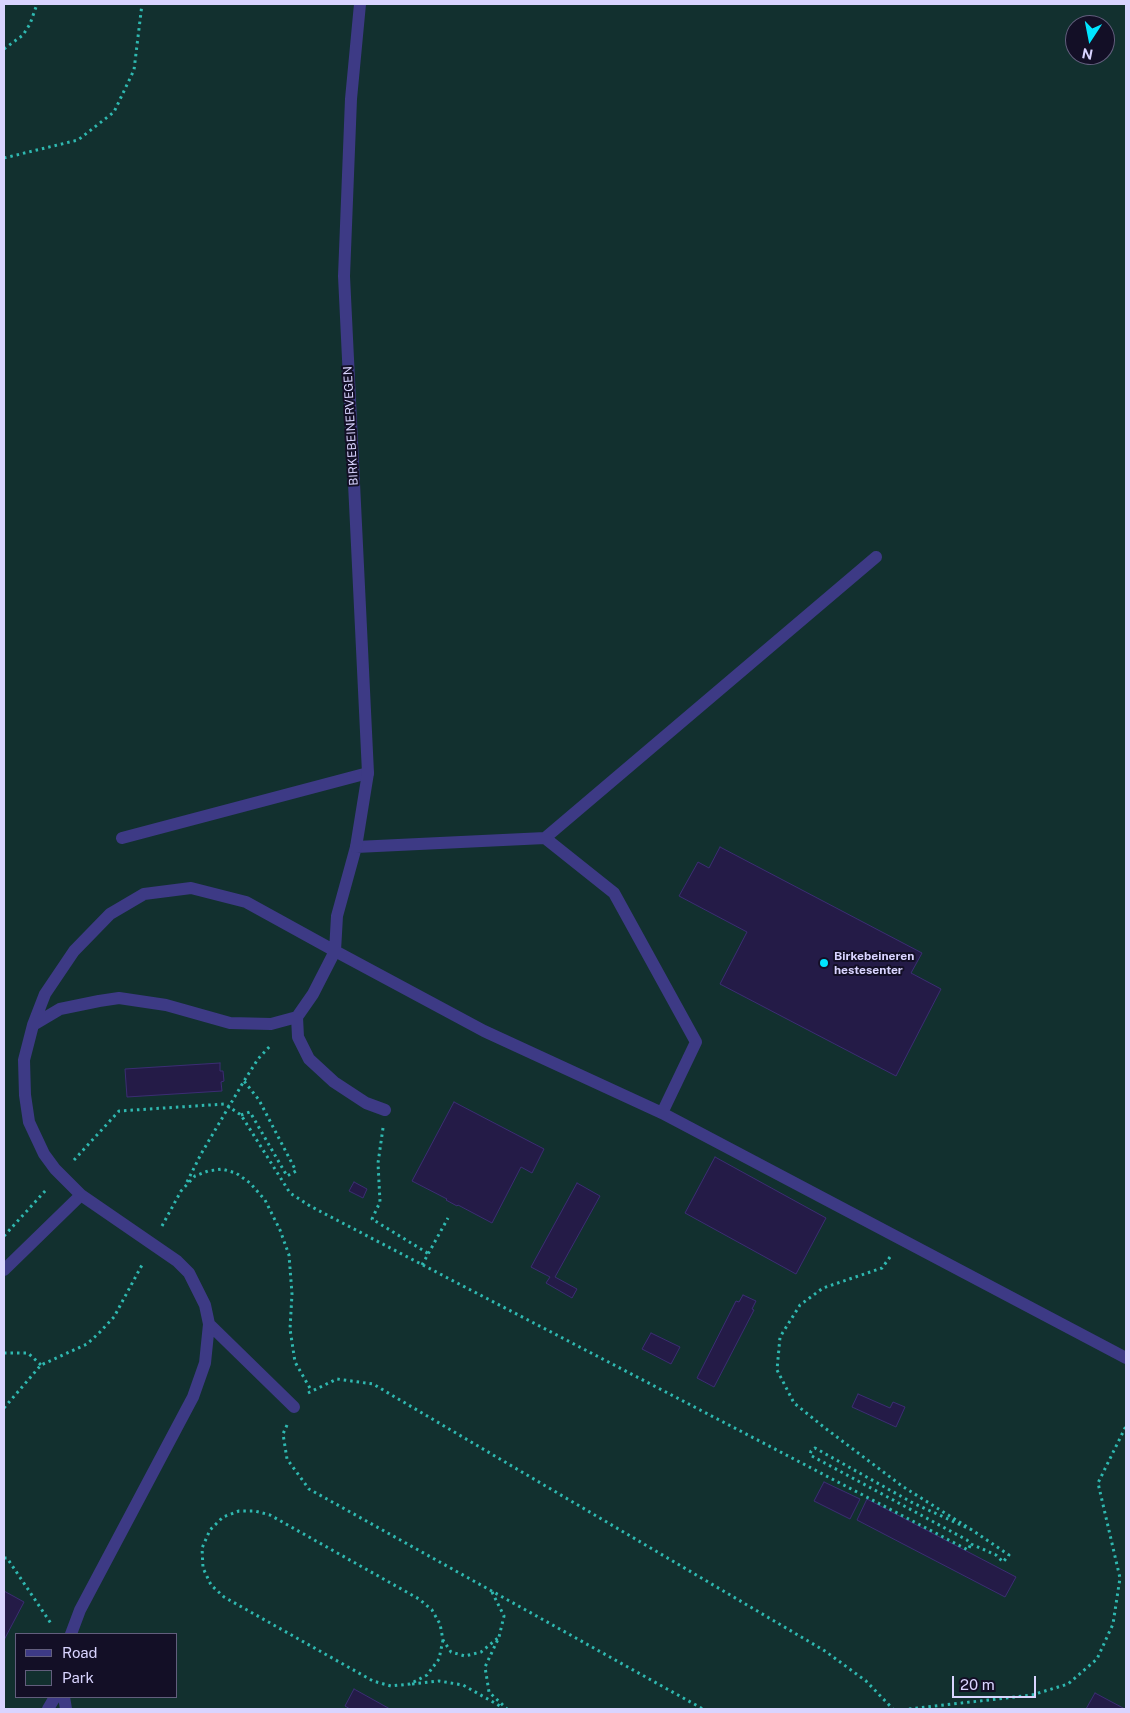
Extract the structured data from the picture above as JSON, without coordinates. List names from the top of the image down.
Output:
{
  "streets": {
    "street": ["BIRKEBEINERVEGEN"]
  },
  "places": ["Birkebeineren hestesenter"],
  "legend": ["Road", "Park"],
  "scale_bar": "20 m",
  "north": "bottom"
}
